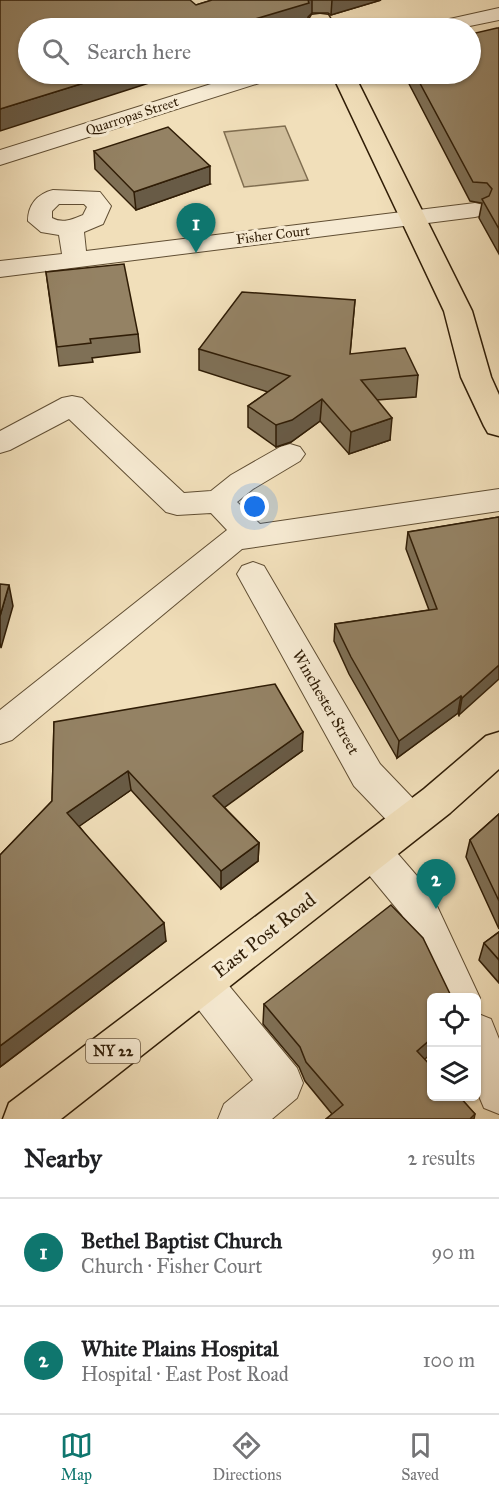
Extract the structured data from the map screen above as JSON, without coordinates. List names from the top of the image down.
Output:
{
  "streets": {
    "main road": ["East Post Road", "NY 22"],
    "street": ["Quarropas Street", "Fisher Court", "Winchester Street"]
  },
  "crossings": [
    ["Winchester Street", "East Post Road"]
  ],
  "page": {
    "search": "Search here",
    "pins": ["1", "2"],
    "heading": ["Nearby", "2 results"],
    "list": [
      {
        "mark": "1",
        "name": "Bethel Baptist Church",
        "note": "Church · Fisher Court",
        "value": "90 m"
      },
      {
        "mark": "2",
        "name": "White Plains Hospital",
        "note": "Hospital · East Post Road",
        "value": "100 m"
      }
    ],
    "nav": ["Map", "Directions", "Saved"]
  }
}
